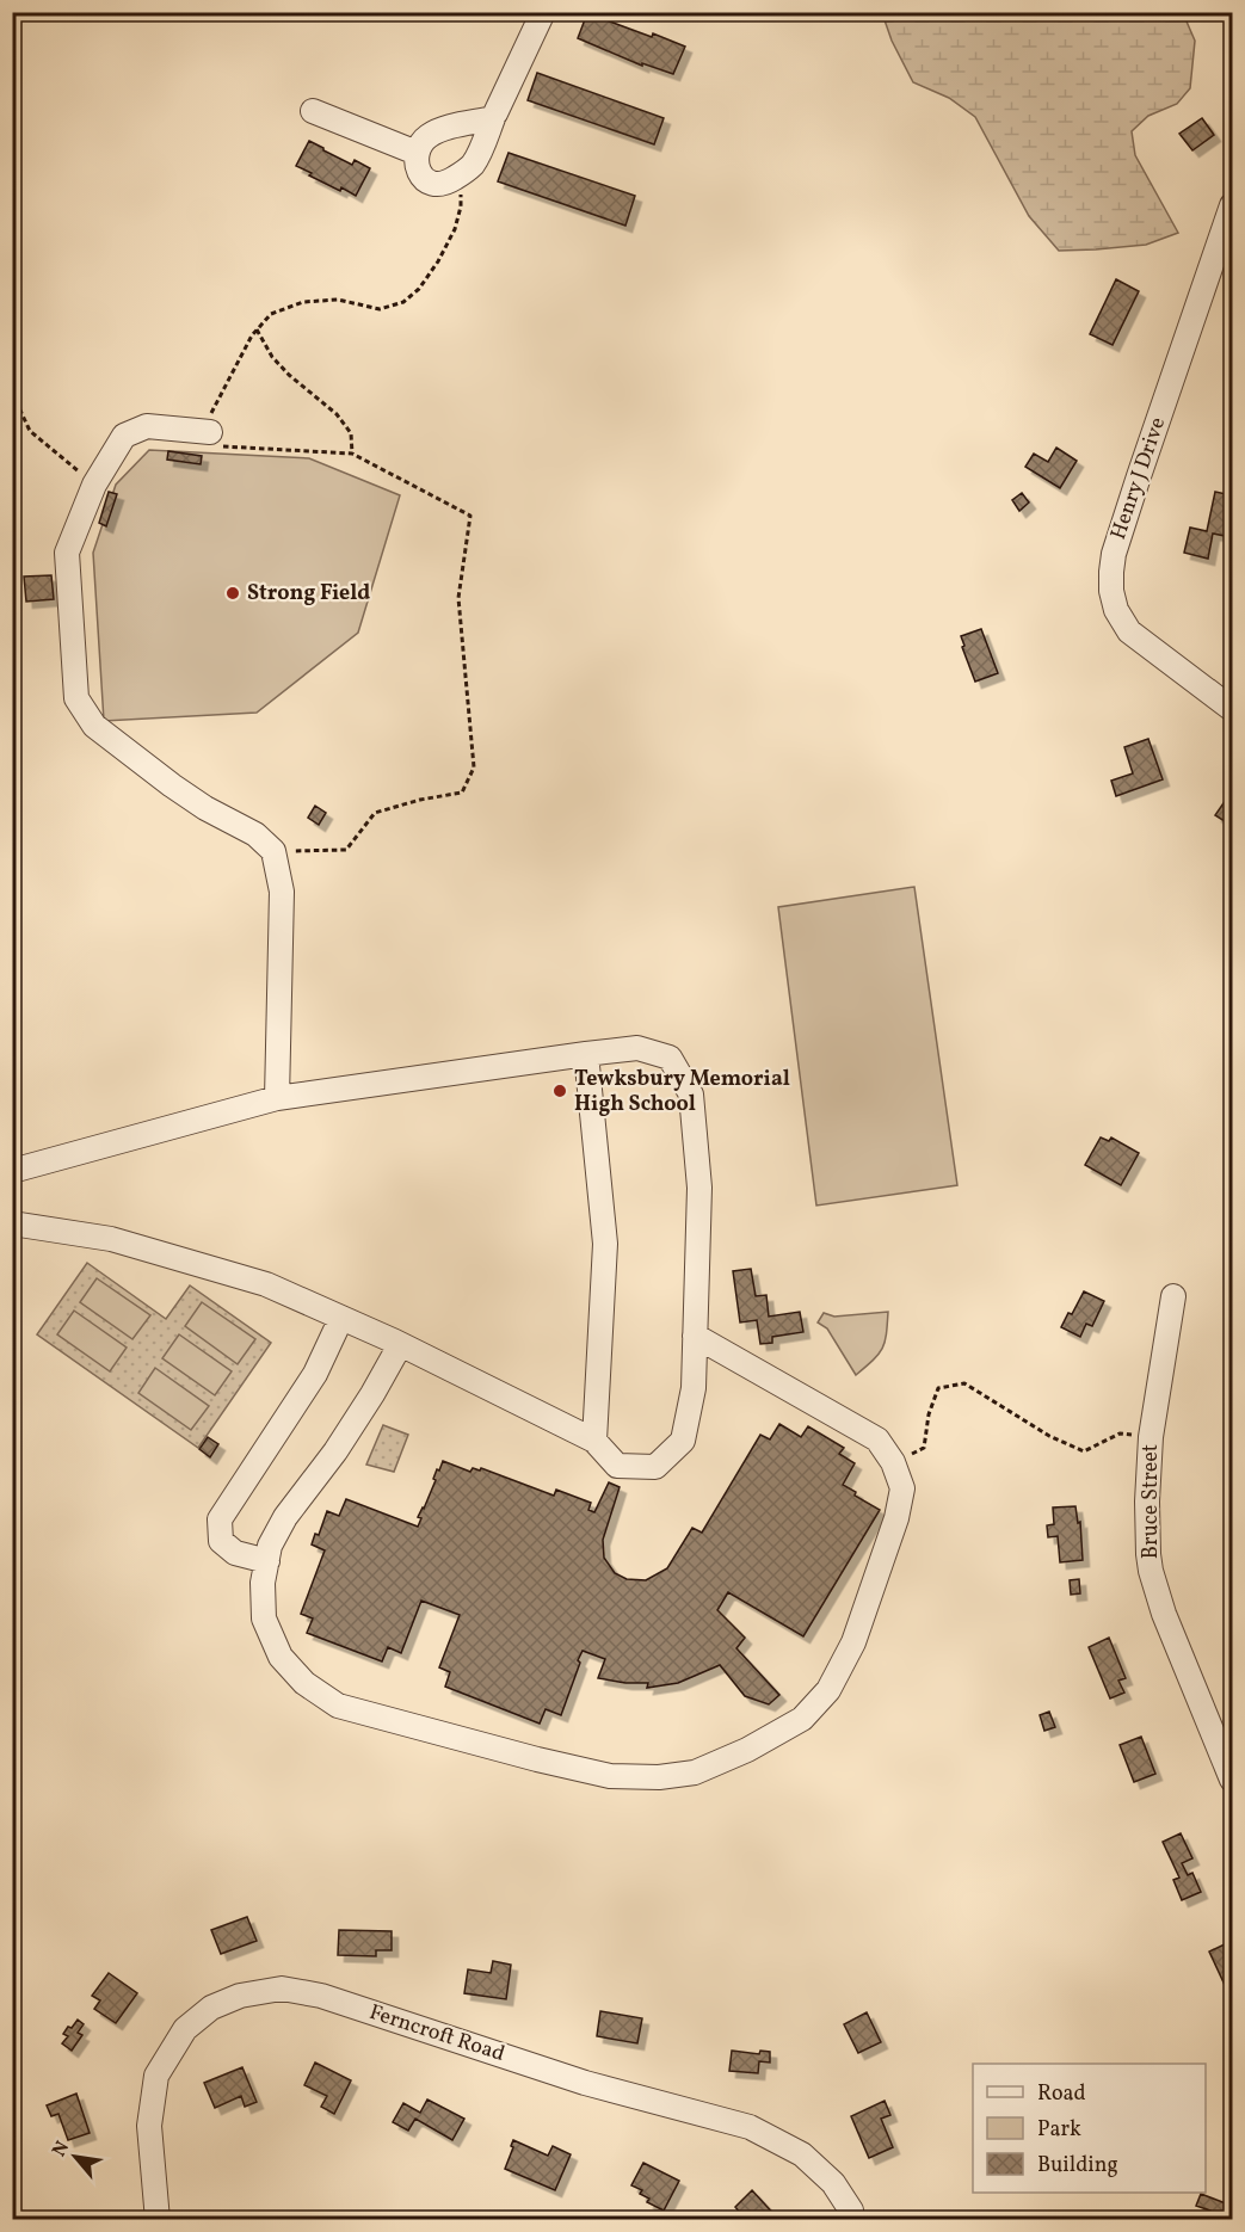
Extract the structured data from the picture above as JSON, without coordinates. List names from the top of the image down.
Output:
{
  "streets": {
    "street": ["Henry J Drive", "Bruce Street", "Ferncroft Road"]
  },
  "places": ["Strong Field", "Tewksbury Memorial High School"],
  "legend": ["Road", "Park", "Building"],
  "north": "top left"
}
